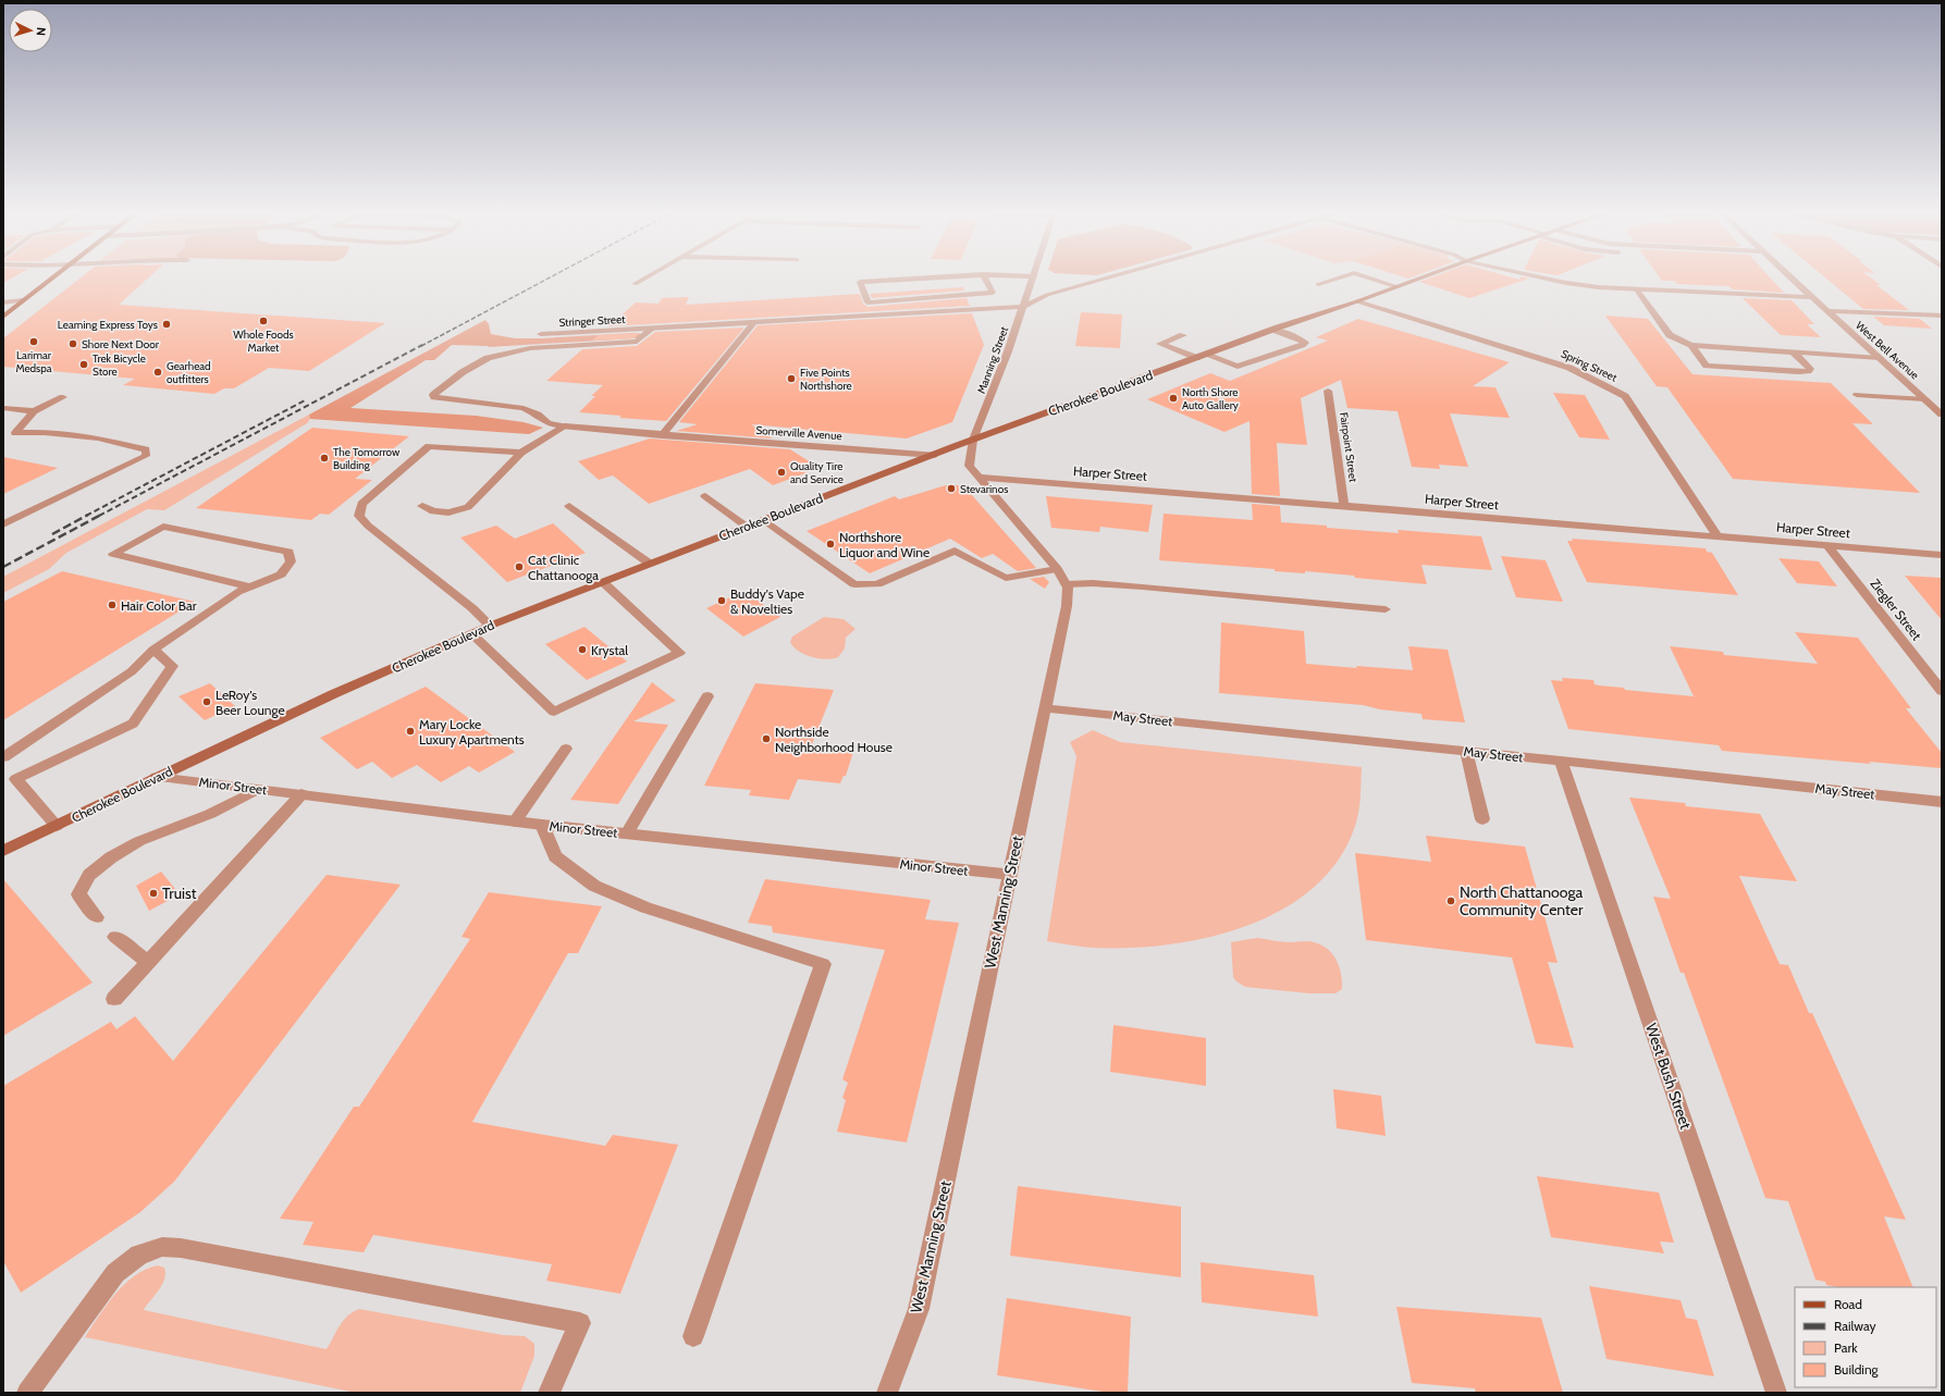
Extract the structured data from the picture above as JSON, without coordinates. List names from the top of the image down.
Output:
{
  "streets": {
    "main road": ["Cherokee Boulevard"],
    "street": [
      "Stringer Street",
      "West Bell Avenue",
      "Manning Street",
      "Spring Street",
      "Somerville Avenue",
      "Fairpoint Street",
      "Harper Street",
      "Ziegler Street",
      "May Street",
      "Minor Street",
      "West Manning Street",
      "West Bush Street"
    ]
  },
  "crossings": [
    ["Stringer Street", "Manning Street"],
    ["Stringer Street", "Somerville Avenue"],
    ["Manning Street", "Cherokee Boulevard"],
    ["Manning Street", "West Manning Street"],
    ["Spring Street", "Cherokee Boulevard"],
    ["Spring Street", "Harper Street"],
    ["Cherokee Boulevard", "Somerville Avenue"],
    ["Cherokee Boulevard", "Minor Street"],
    ["Cherokee Boulevard", "West Manning Street"],
    ["Fairpoint Street", "Harper Street"],
    ["Harper Street", "Ziegler Street"],
    ["Harper Street", "West Manning Street"],
    ["May Street", "West Manning Street"],
    ["May Street", "West Bush Street"],
    ["Minor Street", "West Manning Street"]
  ],
  "places": [
    "Whole Foods Market",
    "Learning Express Toys",
    "Larimar Medspa",
    "Shore Next Door",
    "Trek Bicycle Store",
    "Gearhead outfitters",
    "Five Points Northshore",
    "North Shore Auto Gallery",
    "The Tomorrow Building",
    "Quality Tire and Service",
    "Stevarinos",
    "Northshore Liquor and Wine",
    "Cat Clinic Chattanooga",
    "Buddy's Vape & Novelties",
    "Hair Color Bar",
    "Krystal",
    "LeRoy's Beer Lounge",
    "Mary Locke Luxury Apartments",
    "Northside Neighborhood House",
    "Truist",
    "North Chattanooga Community Center"
  ],
  "legend": [
    "Road",
    "Railway",
    "Park",
    "Building"
  ],
  "north": "right"
}
